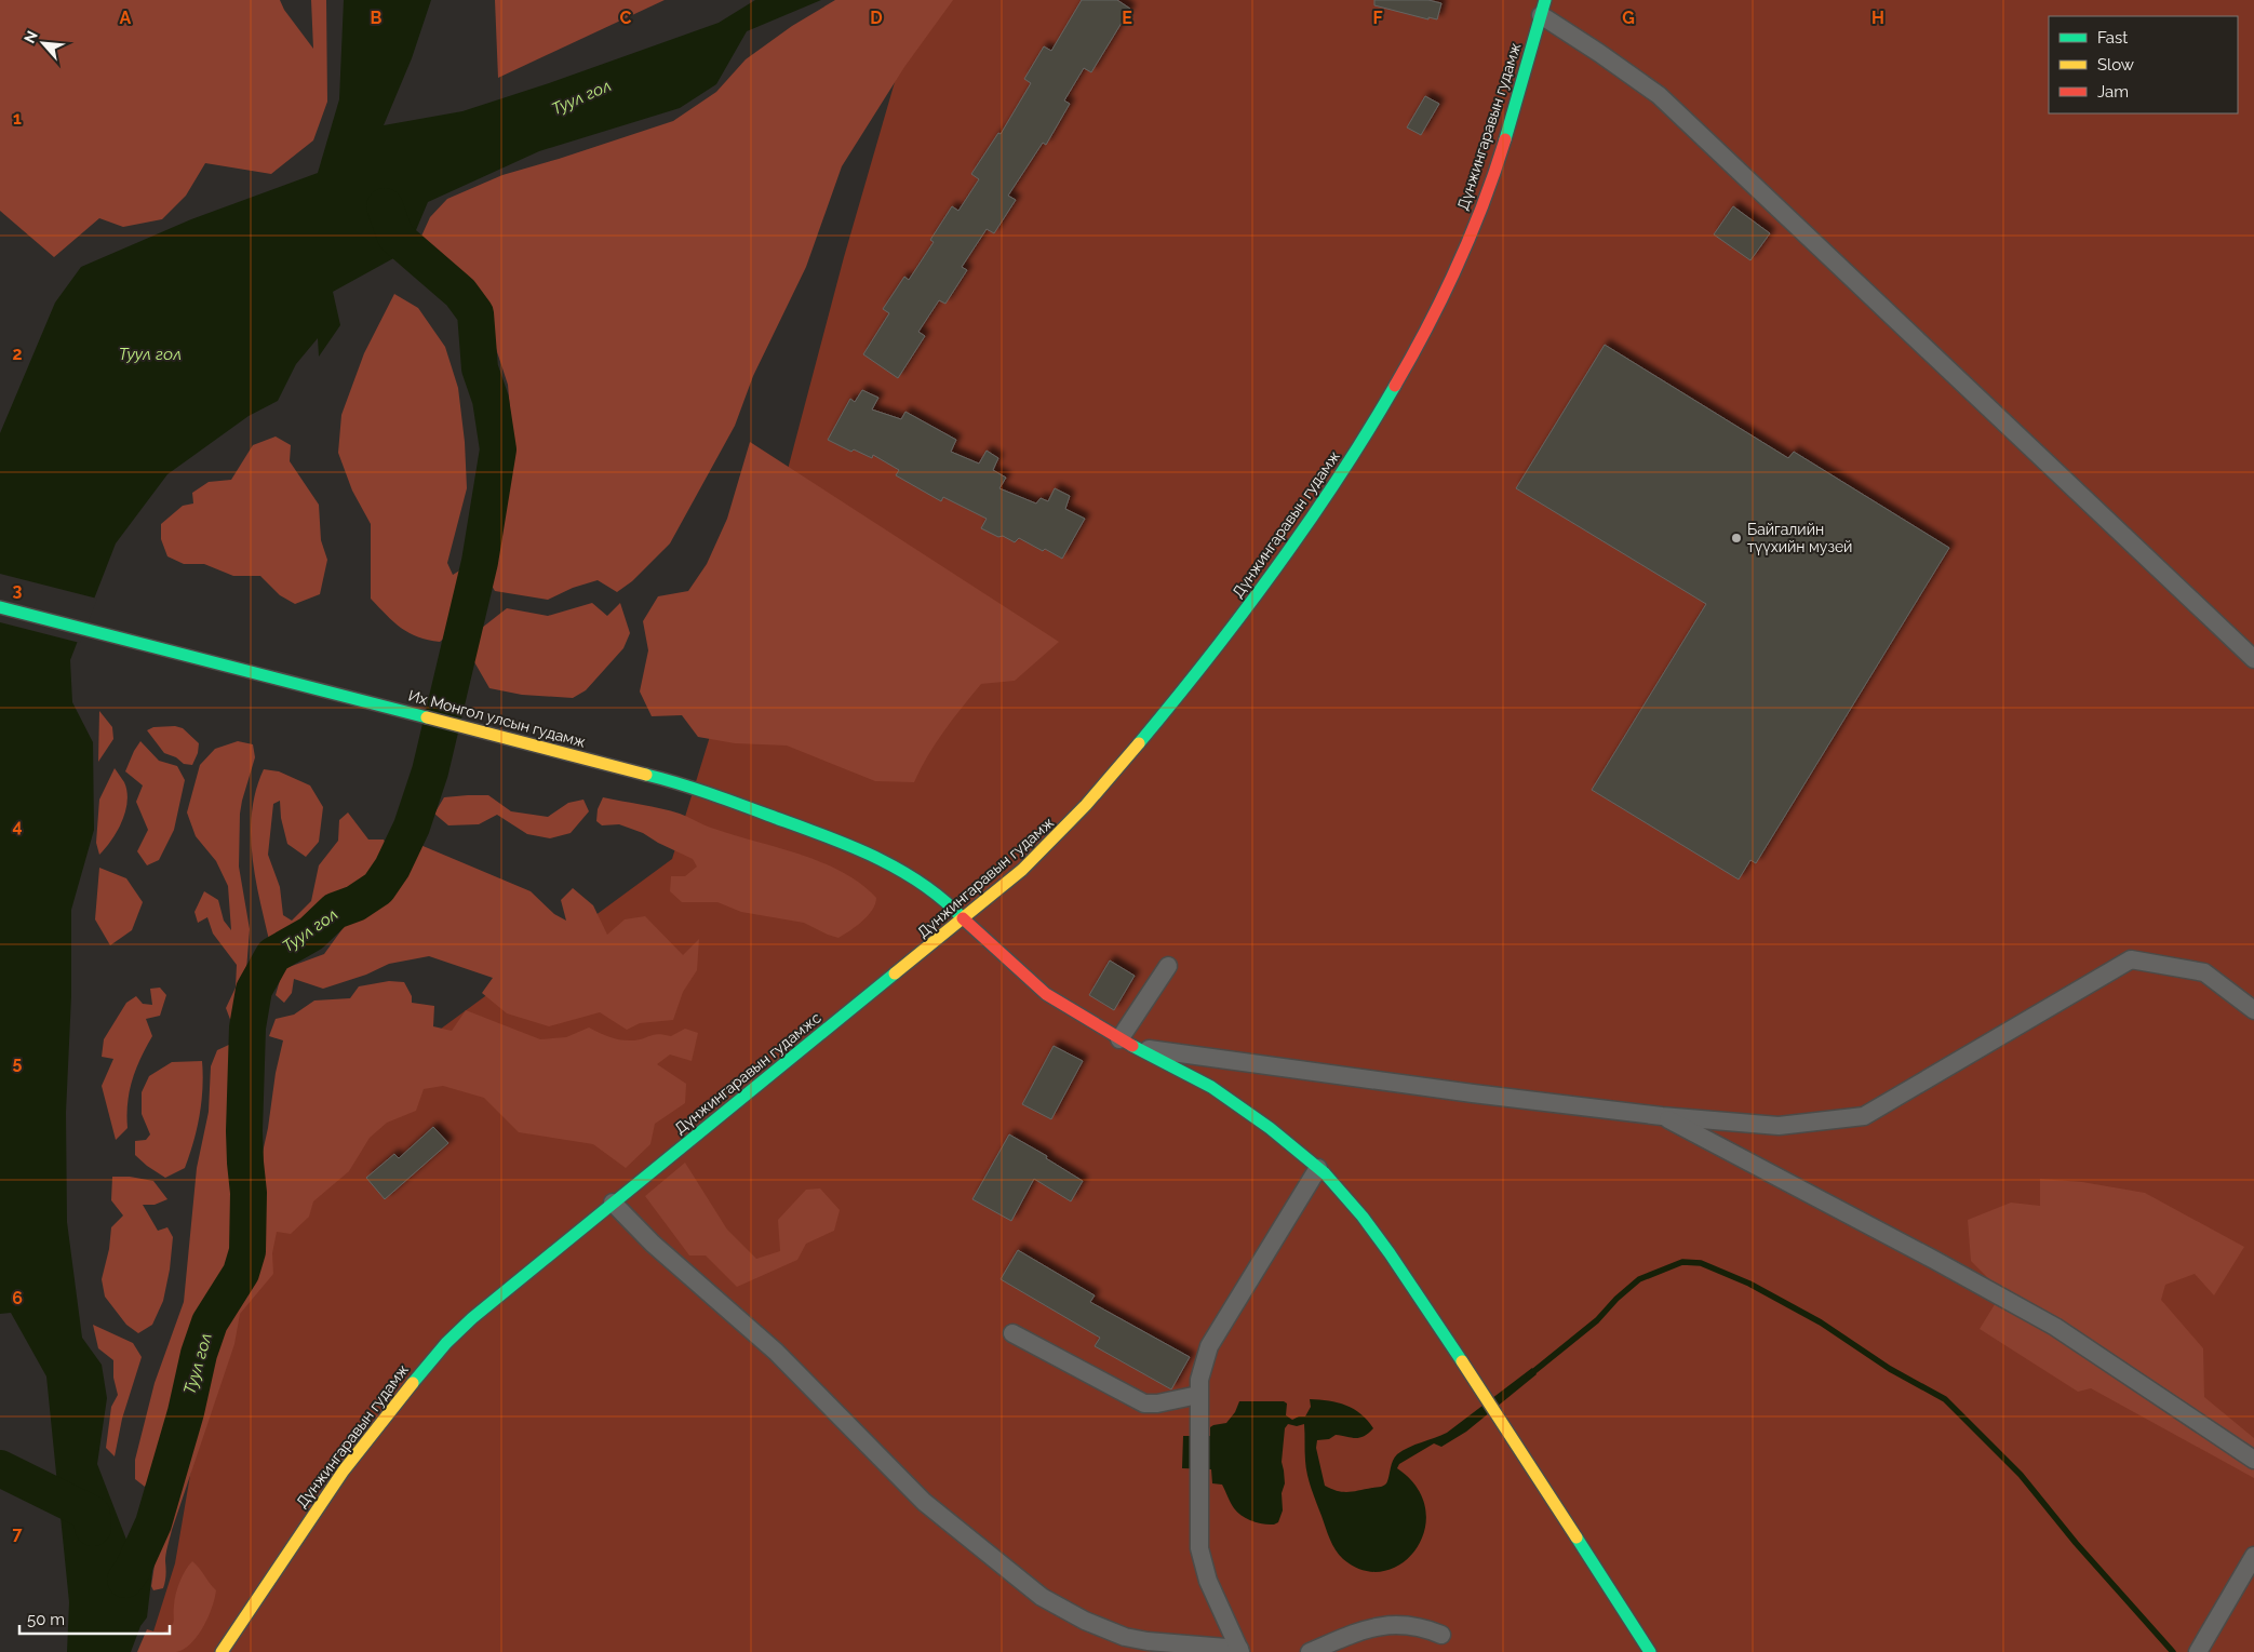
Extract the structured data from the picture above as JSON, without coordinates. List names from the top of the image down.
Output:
{
  "streets": {
    "main road": ["Дүнжингаравын гудамж", "Их Монгол улсын гудамж", "Дүнжингаравын гудамжс"]
  },
  "crossings": [
    ["Дүнжингаравын гудамж", "Их Монгол улсын гудамж"],
    ["Дүнжингаравын гудамж", "Дүнжингаравын гудамжс"]
  ],
  "water": ["Туул гол"],
  "places": ["Байгалийн түүхийн музей"],
  "legend": ["Fast", "Slow", "Jam"],
  "scale_bar": "50 m",
  "north": "top left",
  "grid": {
    "columns": [
      "A",
      "B",
      "C",
      "D",
      "E",
      "F",
      "G",
      "H"
    ],
    "rows": [
      "1",
      "2",
      "3",
      "4",
      "5",
      "6",
      "7"
    ]
  }
}
